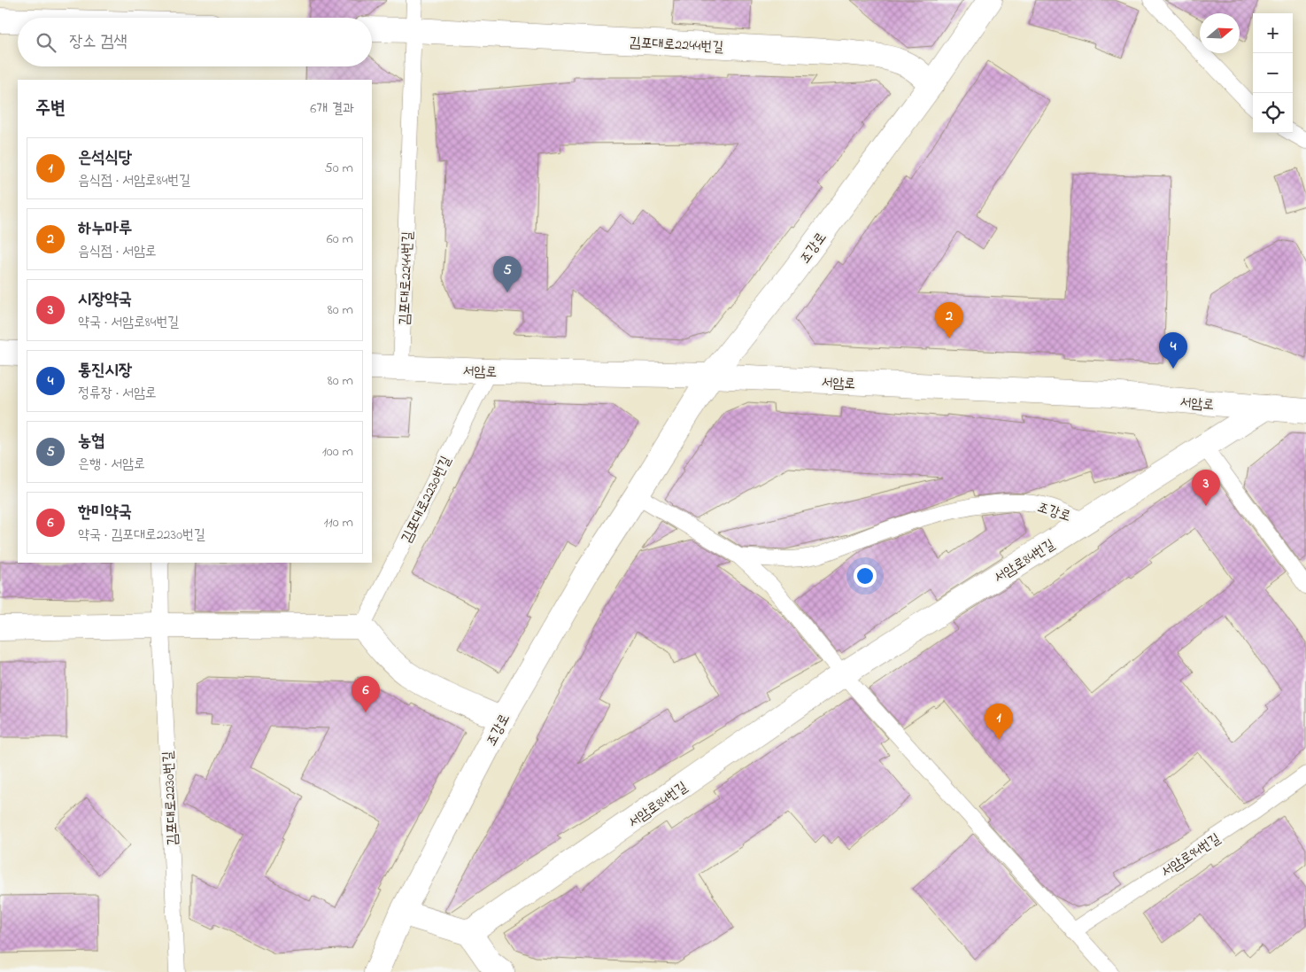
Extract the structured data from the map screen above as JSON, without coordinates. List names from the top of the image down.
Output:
{
  "streets": {
    "street": [
      "김포대로2244번길",
      "조강로",
      "서암로",
      "서암로84번길"
    ],
    "lane": ["김포대로2230번길", "서암로94번길"]
  },
  "crossings": [
    ["김포대로2244번길", "조강로"],
    ["김포대로2244번길", "서암로"],
    ["조강로", "서암로"],
    ["조강로", "서암로84번길"],
    ["서암로", "김포대로2230번길"],
    ["서암로", "서암로84번길"]
  ],
  "north": "right",
  "page": {
    "map_buttons": ["+", "−"],
    "search": "장소 검색",
    "heading": ["주변", "6개 결과"],
    "list": [
      {
        "mark": "1",
        "name": "은석식당",
        "note": "음식점 · 서암로84번길",
        "value": "50 m"
      },
      {
        "mark": "2",
        "name": "하누마루",
        "note": "음식점 · 서암로",
        "value": "60 m"
      },
      {
        "mark": "3",
        "name": "시장약국",
        "note": "약국 · 서암로84번길",
        "value": "80 m"
      },
      {
        "mark": "4",
        "name": "통진시장",
        "note": "정류장 · 서암로",
        "value": "80 m"
      },
      {
        "mark": "5",
        "name": "농협",
        "note": "은행 · 서암로",
        "value": "100 m"
      },
      {
        "mark": "6",
        "name": "한미약국",
        "note": "약국 · 김포대로2230번길",
        "value": "110 m"
      }
    ],
    "pins": [
      "5",
      "2",
      "4",
      "3",
      "6",
      "1"
    ]
  }
}
